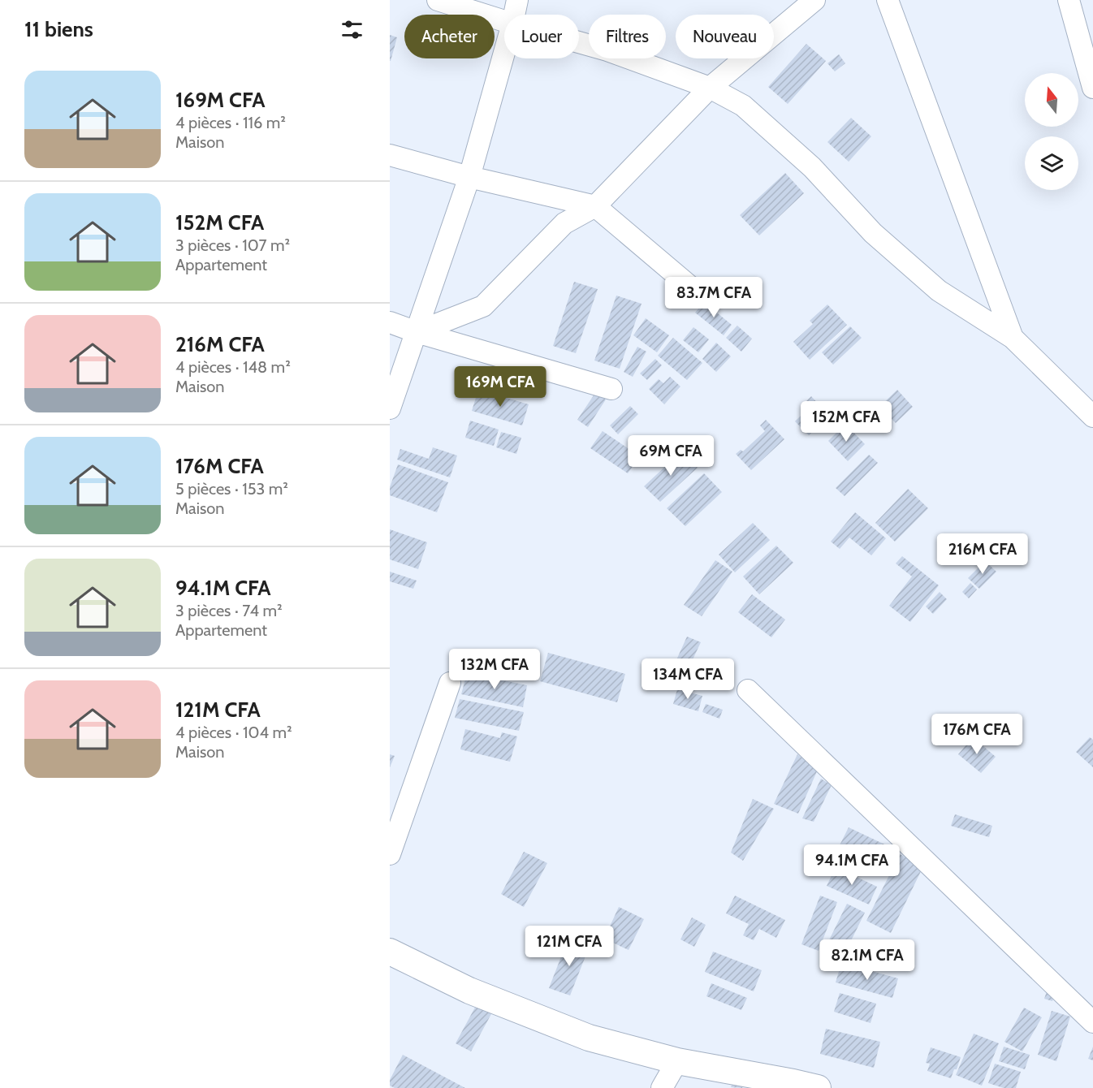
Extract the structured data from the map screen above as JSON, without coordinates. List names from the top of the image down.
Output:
{
  "north": "top",
  "page": {
    "heading": "11 biens",
    "chip": [
      "Acheter",
      "Louer",
      "Filtres",
      "Nouveau"
    ],
    "list": [
      {
        "name": "169M CFA",
        "note": "4 pièces · 116 m² · Maison"
      },
      {
        "name": "152M CFA",
        "note": "3 pièces · 107 m² · Appartement"
      },
      {
        "name": "216M CFA",
        "note": "4 pièces · 148 m² · Maison"
      },
      {
        "name": "176M CFA",
        "note": "5 pièces · 153 m² · Maison"
      },
      {
        "name": "94.1M CFA",
        "note": "3 pièces · 74 m² · Appartement"
      },
      {
        "name": "121M CFA",
        "note": "4 pièces · 104 m² · Maison"
      }
    ],
    "price": [
      "83.7M CFA",
      "169M CFA",
      "152M CFA",
      "69M CFA",
      "216M CFA",
      "132M CFA",
      "134M CFA",
      "176M CFA",
      "94.1M CFA",
      "121M CFA",
      "82.1M CFA"
    ]
  }
}
